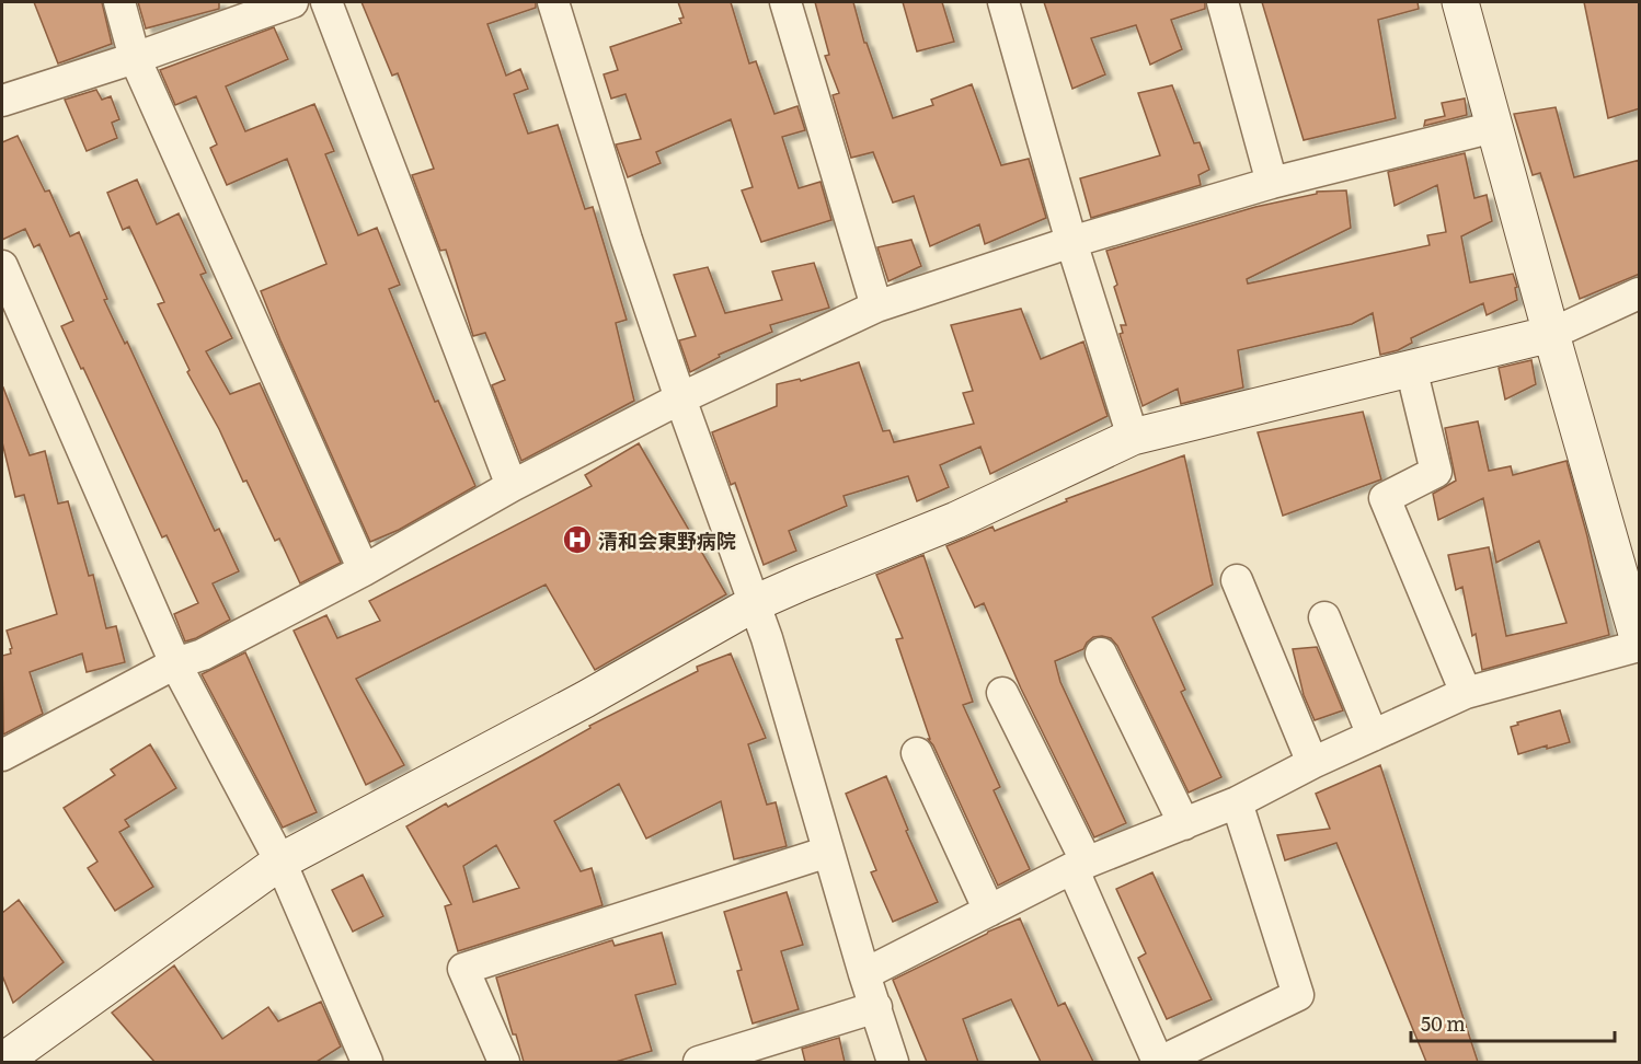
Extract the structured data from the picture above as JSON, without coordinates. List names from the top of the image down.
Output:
{
  "places": {
    "hospital": ["清和会東野病院"]
  },
  "scale_bar": "50 m"
}
